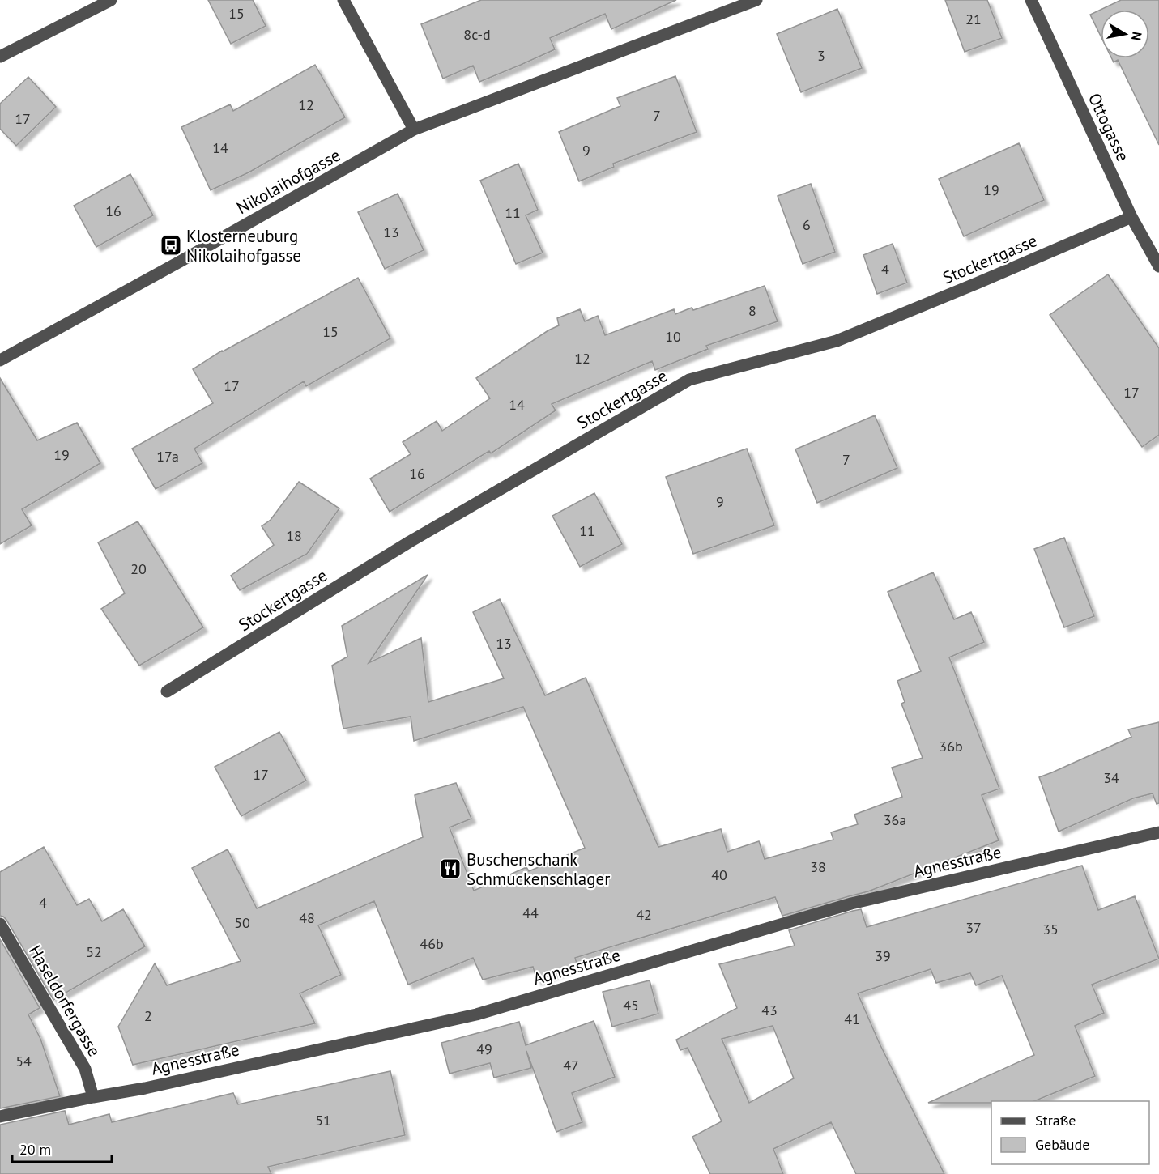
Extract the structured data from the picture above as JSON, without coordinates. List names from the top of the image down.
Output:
{
  "streets": {
    "street": [
      "Ottogasse",
      "Nikolaihofgasse",
      "Stockertgasse",
      "Agnesstraße",
      "Haseldorfergasse"
    ]
  },
  "crossings": [
    ["Ottogasse", "Stockertgasse"],
    ["Agnesstraße", "Haseldorfergasse"]
  ],
  "places": {
    "bus stop": ["Klosterneuburg Nikolaihofgasse"],
    "restaurant": ["Buschenschank Schmuckenschlager"]
  },
  "house_numbers": [
    "15",
    "21",
    "8c-d",
    "3",
    "12",
    "7",
    "17",
    "14",
    "9",
    "19",
    "16",
    "11",
    "6",
    "13",
    "4",
    "8",
    "15",
    "10",
    "12",
    "17",
    "17",
    "14",
    "19",
    "17a",
    "7",
    "16",
    "9",
    "11",
    "18",
    "20",
    "13",
    "36b",
    "17",
    "34",
    "36a",
    "38",
    "40",
    "4",
    "44",
    "42",
    "48",
    "50",
    "37",
    "35",
    "46b",
    "52",
    "39",
    "45",
    "43",
    "2",
    "41",
    "49",
    "54",
    "47",
    "51"
  ],
  "legend": ["Straße", "Gebäude"],
  "scale_bar": "20 m",
  "north": "right"
}
